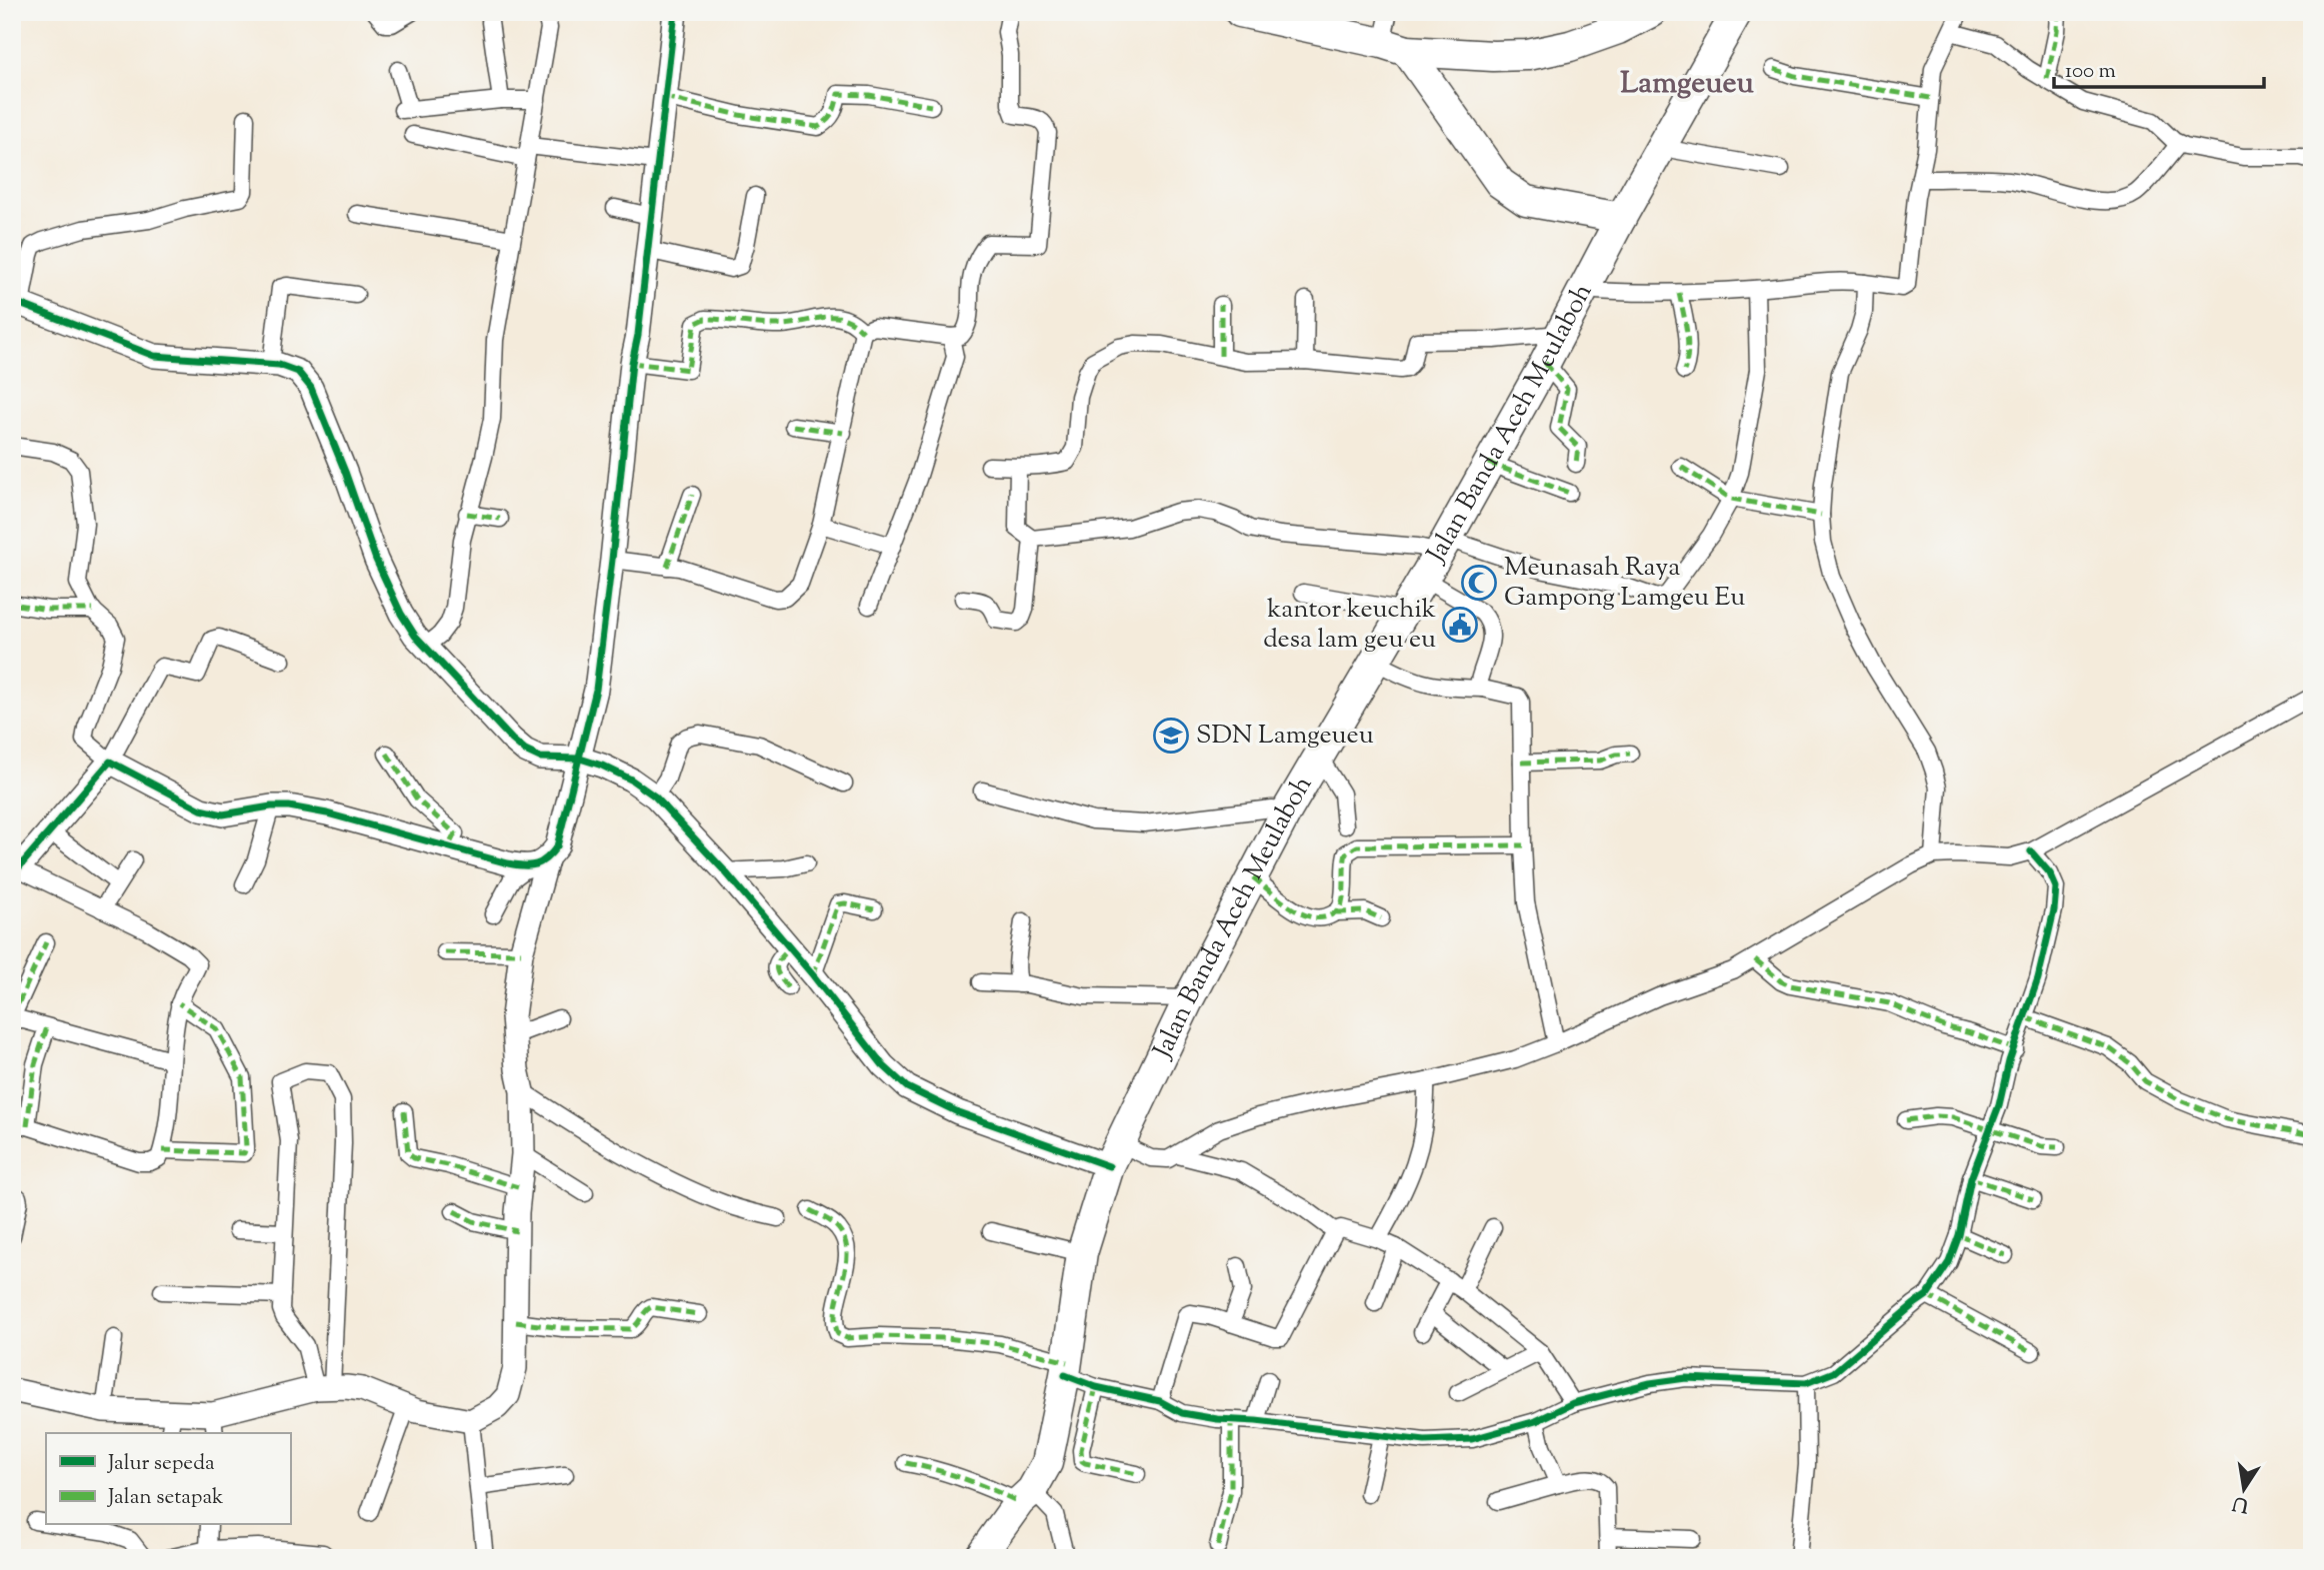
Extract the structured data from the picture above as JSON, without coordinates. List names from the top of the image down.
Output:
{
  "streets": {
    "highway": ["Jalan Banda Aceh Meulaboh"]
  },
  "districts": ["Lamgeueu"],
  "places": {
    "mosque": ["Meunasah Raya Gampong Lamgeu Eu"],
    "public building": ["kantor keuchik desa lam geu eu"],
    "school or university": ["SDN Lamgeueu"]
  },
  "legend": ["Jalur sepeda", "Jalan setapak"],
  "scale_bar": "100 m",
  "north": "bottom"
}
